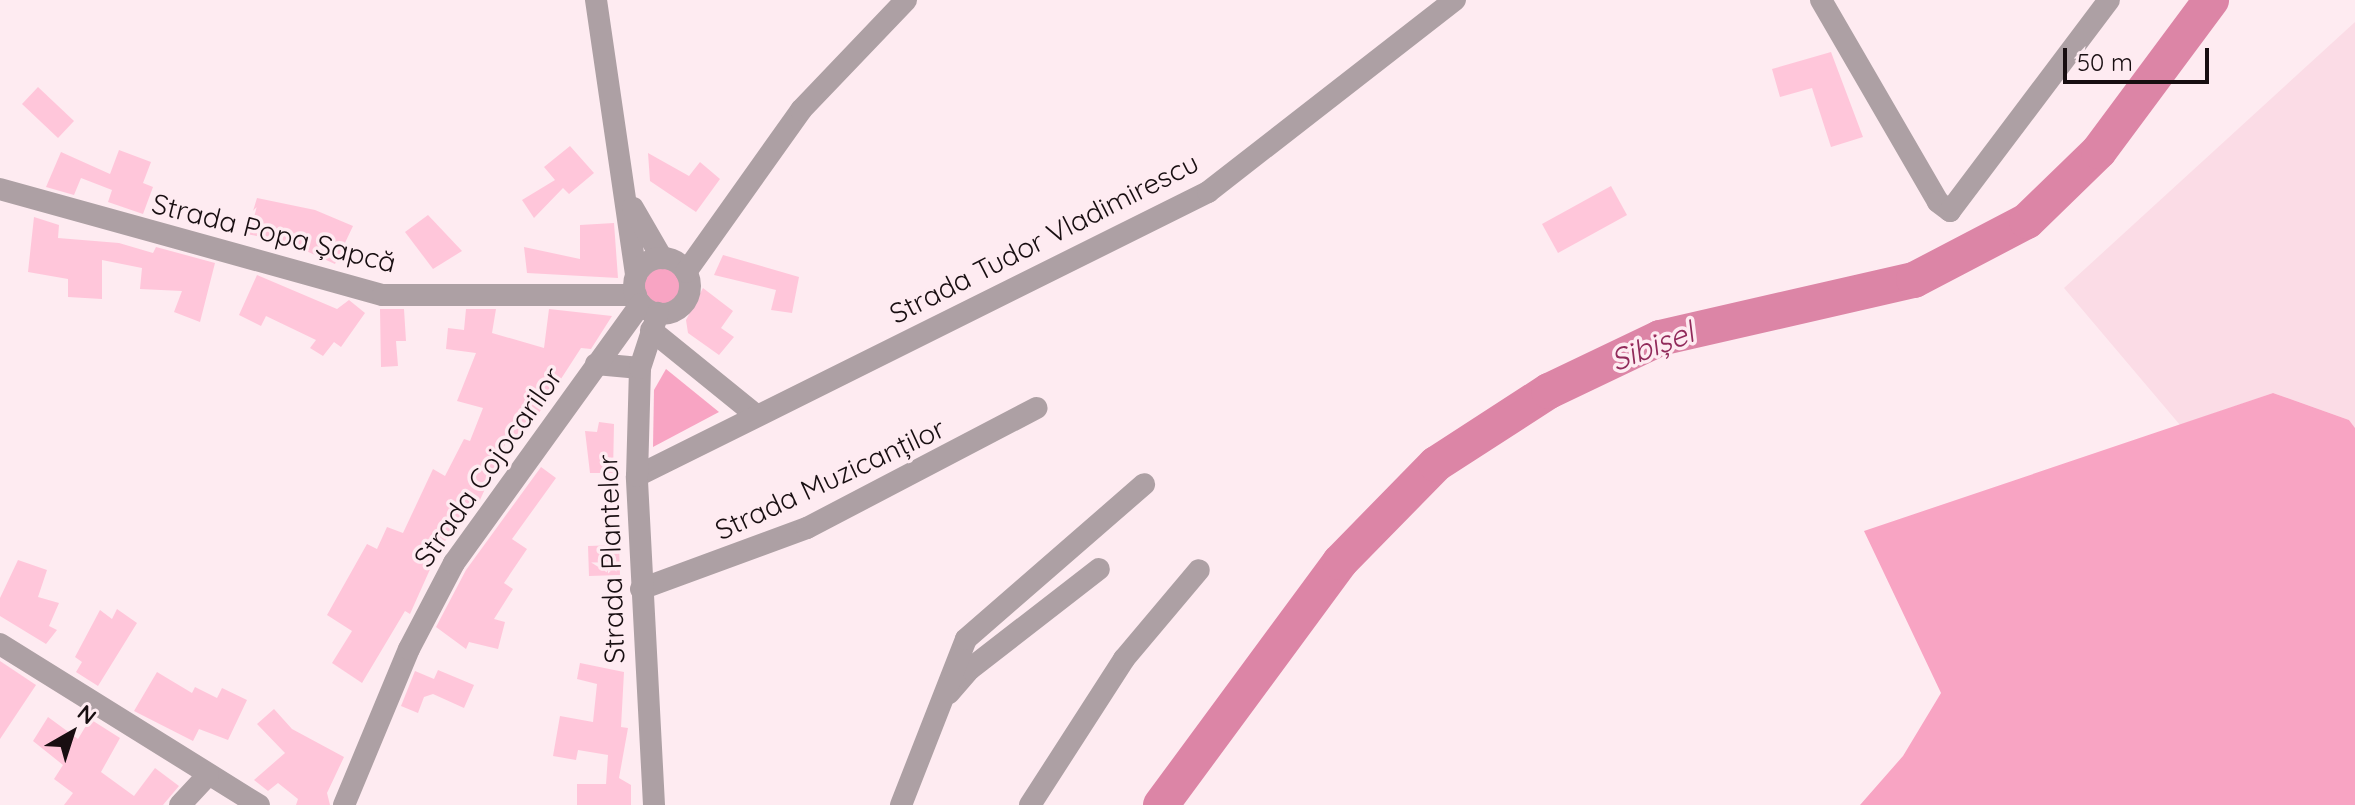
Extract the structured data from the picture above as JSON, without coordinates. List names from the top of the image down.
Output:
{
  "streets": {
    "street": [
      "Strada Popa Șapcă",
      "Strada Tudor Vladimirescu",
      "Strada Cojocarilor",
      "Strada Muzicanților",
      "Strada Plantelor"
    ]
  },
  "crossings": [
    ["Strada Popa Șapcă", "Strada Cojocarilor"],
    ["Strada Popa Șapcă", "Strada Plantelor"],
    ["Strada Tudor Vladimirescu", "Strada Plantelor"],
    ["Strada Cojocarilor", "Strada Plantelor"],
    ["Strada Muzicanților", "Strada Plantelor"]
  ],
  "water": ["Sibișel"],
  "scale_bar": "50 m",
  "north": "top right"
}
